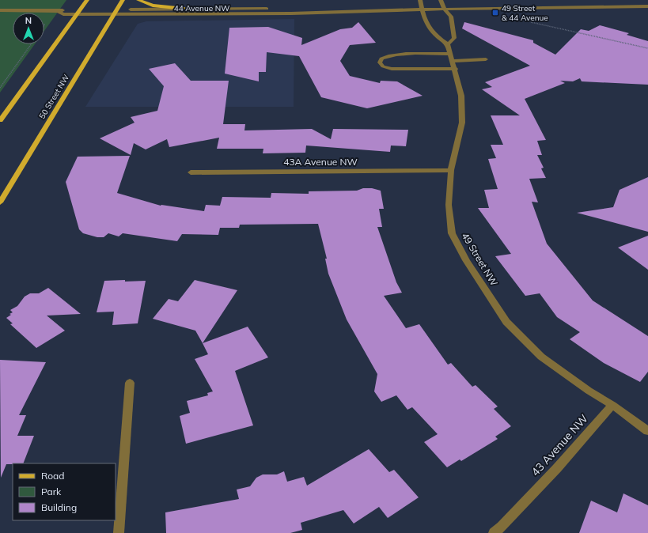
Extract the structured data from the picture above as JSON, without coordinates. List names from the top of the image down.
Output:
{
  "streets": {
    "main road": ["50 Street NW"],
    "street": [
      "44 Avenue NW",
      "43A Avenue NW",
      "49 Street NW",
      "43 Avenue NW"
    ]
  },
  "crossings": [
    ["44 Avenue NW", "50 Street NW"],
    ["43A Avenue NW", "49 Street NW"],
    ["49 Street NW", "43 Avenue NW"]
  ],
  "places": {
    "transit": ["49 Street & 44 Avenue"]
  },
  "legend": ["Road", "Park", "Building"],
  "north": "top"
}
